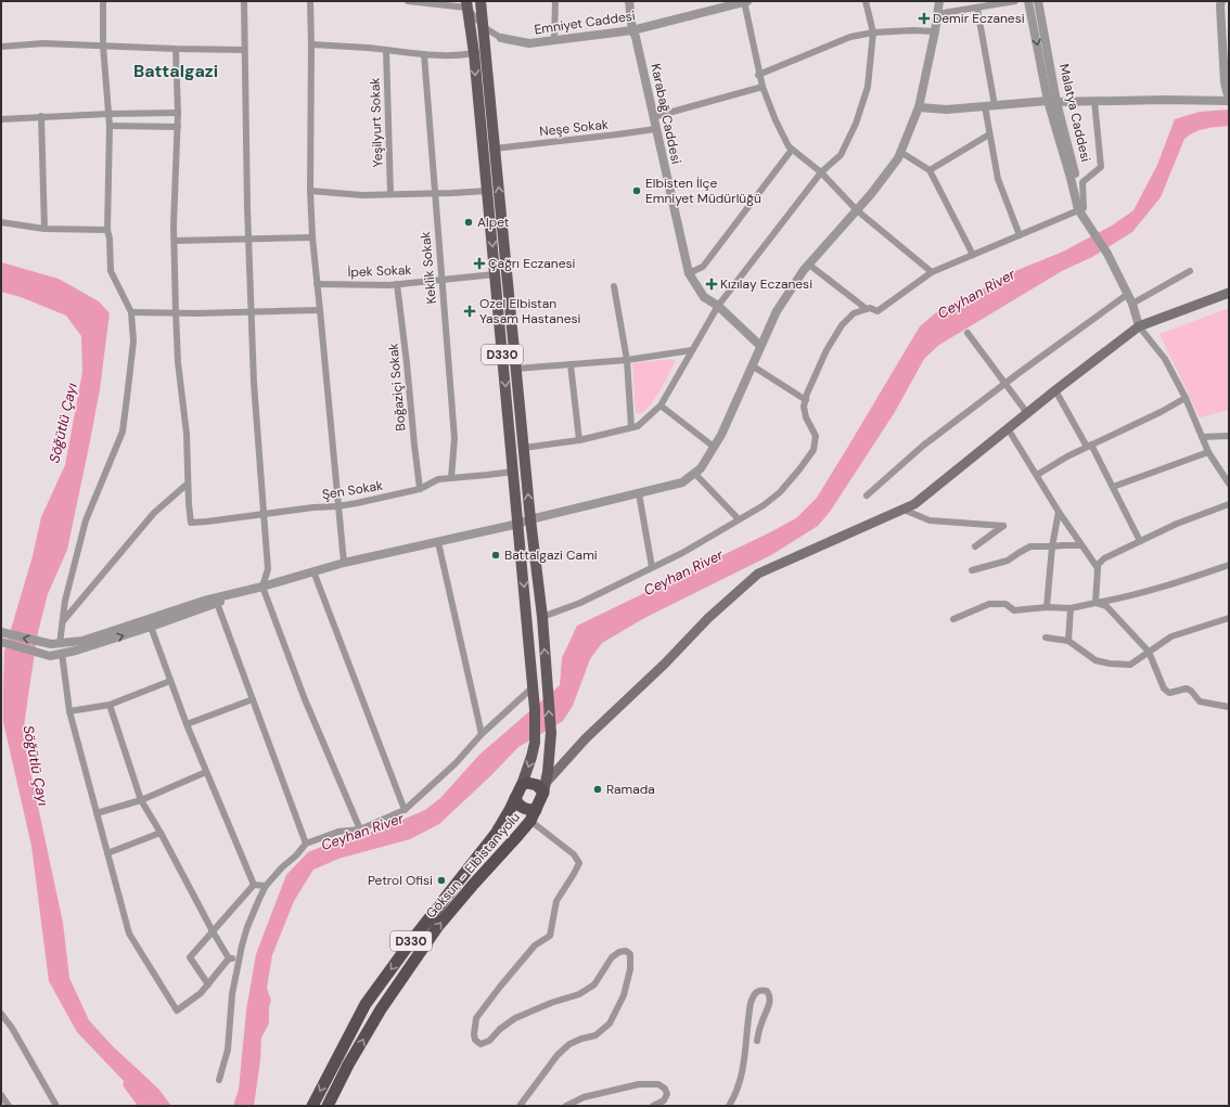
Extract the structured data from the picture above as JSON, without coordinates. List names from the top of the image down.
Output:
{
  "streets": {
    "highway": ["D330", "Göksun - Elbistan yolu"],
    "street": [
      "Emniyet Caddesi",
      "Malatya Caddesi",
      "Karabağ Caddesi",
      "Yeşilyurt Sokak",
      "Neşe Sokak",
      "Keklik Sokak",
      "İpek Sokak",
      "Boğaziçi Sokak",
      "Şen Sokak"
    ]
  },
  "crossings": [
    ["Emniyet Caddesi", "Karabağ Caddesi"],
    ["Karabağ Caddesi", "Neşe Sokak"],
    ["Neşe Sokak", "D330"],
    ["Keklik Sokak", "İpek Sokak"],
    ["Keklik Sokak", "Şen Sokak"],
    ["İpek Sokak", "D330"],
    ["İpek Sokak", "Boğaziçi Sokak"],
    ["D330", "Şen Sokak"],
    ["D330", "Göksun - Elbistan yolu"],
    ["Boğaziçi Sokak", "Şen Sokak"]
  ],
  "districts": ["Battalgazi"],
  "water": ["Ceyhan River", "Söğütlü Çayı"],
  "places": {
    "health": [
      "Demir Eczanesi",
      "Çağrı Eczanesi",
      "Kızılay Eczanesi",
      "Ozel Elbistan Yasam Hastanesi"
    ],
    "other": [
      "Elbisten İlçe Emniyet Müdürlüğü",
      "Alpet",
      "Battalgazi Cami",
      "Ramada",
      "Petrol Ofisi"
    ]
  }
}
